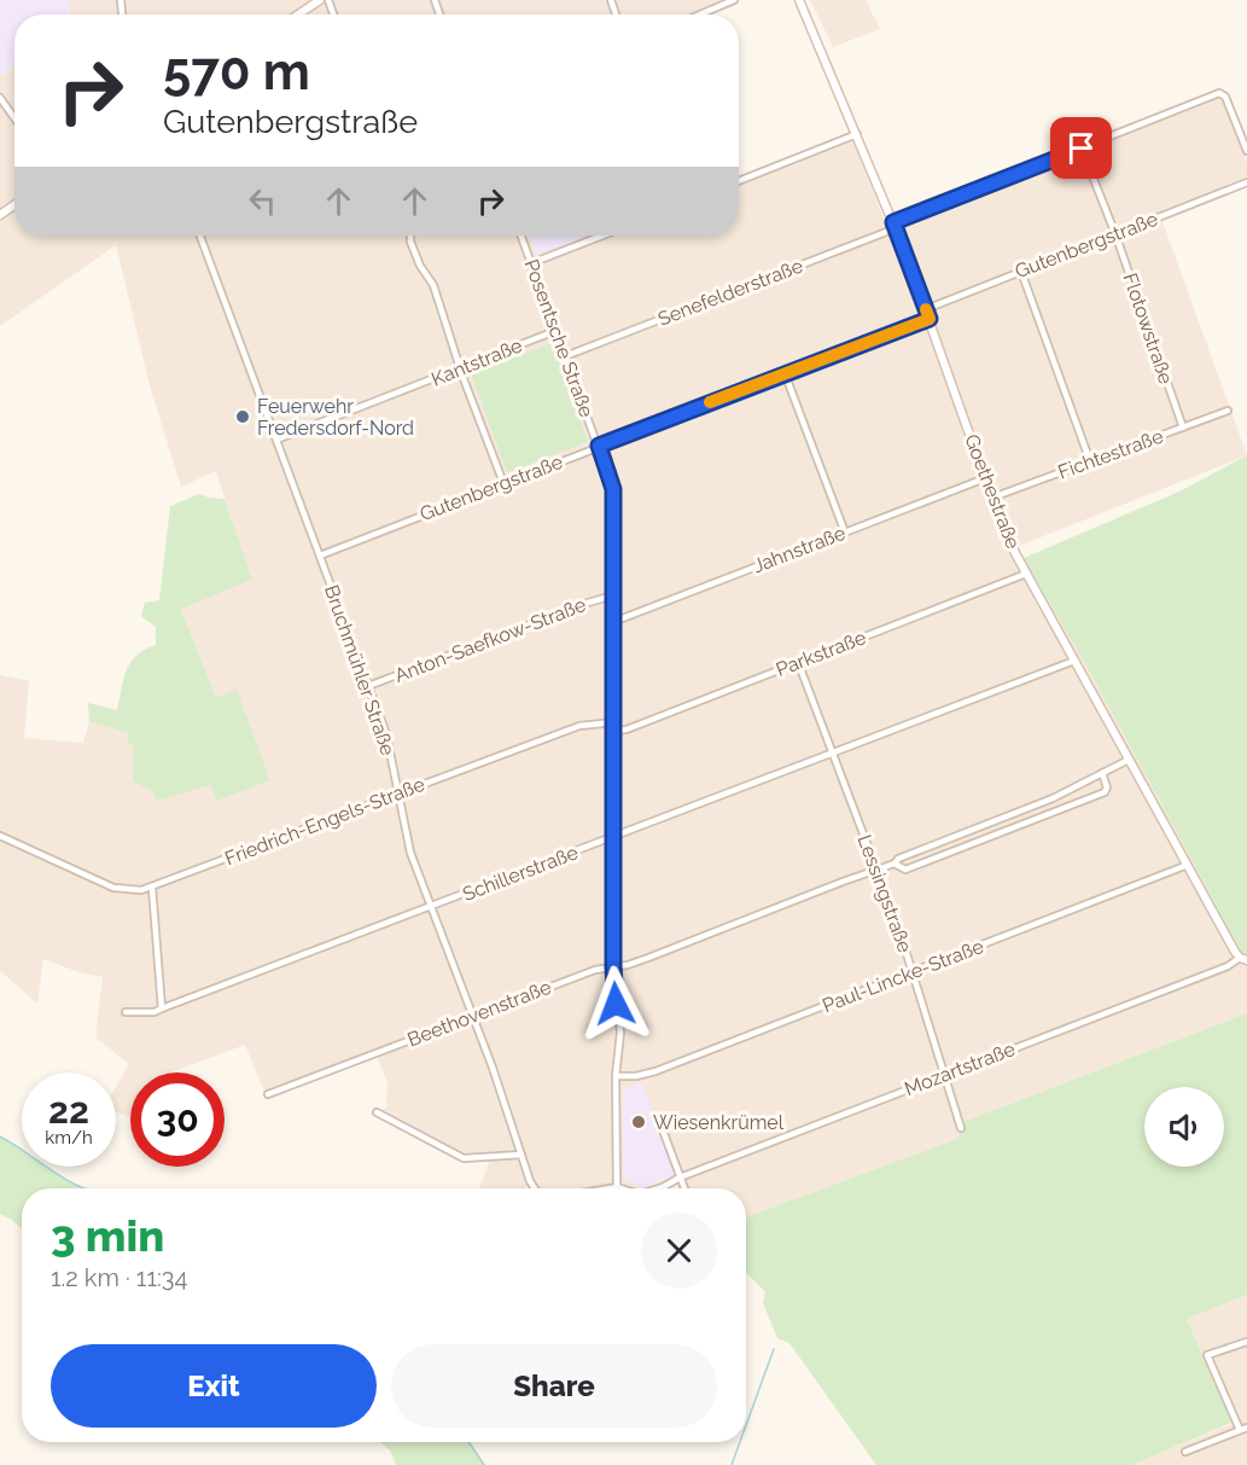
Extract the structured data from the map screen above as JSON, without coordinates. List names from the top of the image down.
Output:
{
  "streets": {
    "street": [
      "Gutenbergstraße",
      "Senefelderstraße",
      "Flotowstraße",
      "Posentsche Straße",
      "Kantstraße",
      "Fichtestraße",
      "Goethestraße",
      "Jahnstraße",
      "Anton-Saefkow-Straße",
      "Parkstraße",
      "Bruchmühler Straße",
      "Friedrich-Engels-Straße",
      "Schillerstraße",
      "Lessingstraße",
      "Paul-Lincke-Straße",
      "Beethovenstraße",
      "Mozartstraße"
    ]
  },
  "crossings": [
    ["Gutenbergstraße", "Flotowstraße"],
    ["Gutenbergstraße", "Posentsche Straße"],
    ["Gutenbergstraße", "Goethestraße"],
    ["Gutenbergstraße", "Bruchmühler Straße"],
    ["Senefelderstraße", "Flotowstraße"],
    ["Senefelderstraße", "Posentsche Straße"],
    ["Senefelderstraße", "Goethestraße"],
    ["Flotowstraße", "Fichtestraße"],
    ["Posentsche Straße", "Kantstraße"],
    ["Posentsche Straße", "Jahnstraße"],
    ["Posentsche Straße", "Anton-Saefkow-Straße"],
    ["Posentsche Straße", "Parkstraße"],
    ["Posentsche Straße", "Friedrich-Engels-Straße"],
    ["Posentsche Straße", "Schillerstraße"],
    ["Posentsche Straße", "Paul-Lincke-Straße"],
    ["Posentsche Straße", "Beethovenstraße"],
    ["Kantstraße", "Bruchmühler Straße"],
    ["Fichtestraße", "Goethestraße"],
    ["Goethestraße", "Jahnstraße"],
    ["Goethestraße", "Parkstraße"],
    ["Goethestraße", "Schillerstraße"],
    ["Goethestraße", "Paul-Lincke-Straße"],
    ["Goethestraße", "Beethovenstraße"],
    ["Goethestraße", "Mozartstraße"],
    ["Anton-Saefkow-Straße", "Bruchmühler Straße"],
    ["Parkstraße", "Lessingstraße"],
    ["Bruchmühler Straße", "Friedrich-Engels-Straße"],
    ["Bruchmühler Straße", "Schillerstraße"],
    ["Bruchmühler Straße", "Beethovenstraße"],
    ["Schillerstraße", "Lessingstraße"],
    ["Lessingstraße", "Paul-Lincke-Straße"],
    ["Lessingstraße", "Beethovenstraße"],
    ["Lessingstraße", "Mozartstraße"]
  ],
  "places": ["Feuerwehr Fredersdorf-Nord", "Wiesenkrümel"],
  "page": {
    "turn": ["570 m", "Gutenbergstraße"],
    "speed": "22 km/h",
    "limit": "30",
    "heading": ["3 min", "1.2 km · 11:34"],
    "buttons": ["Exit", "Share"]
  }
}
